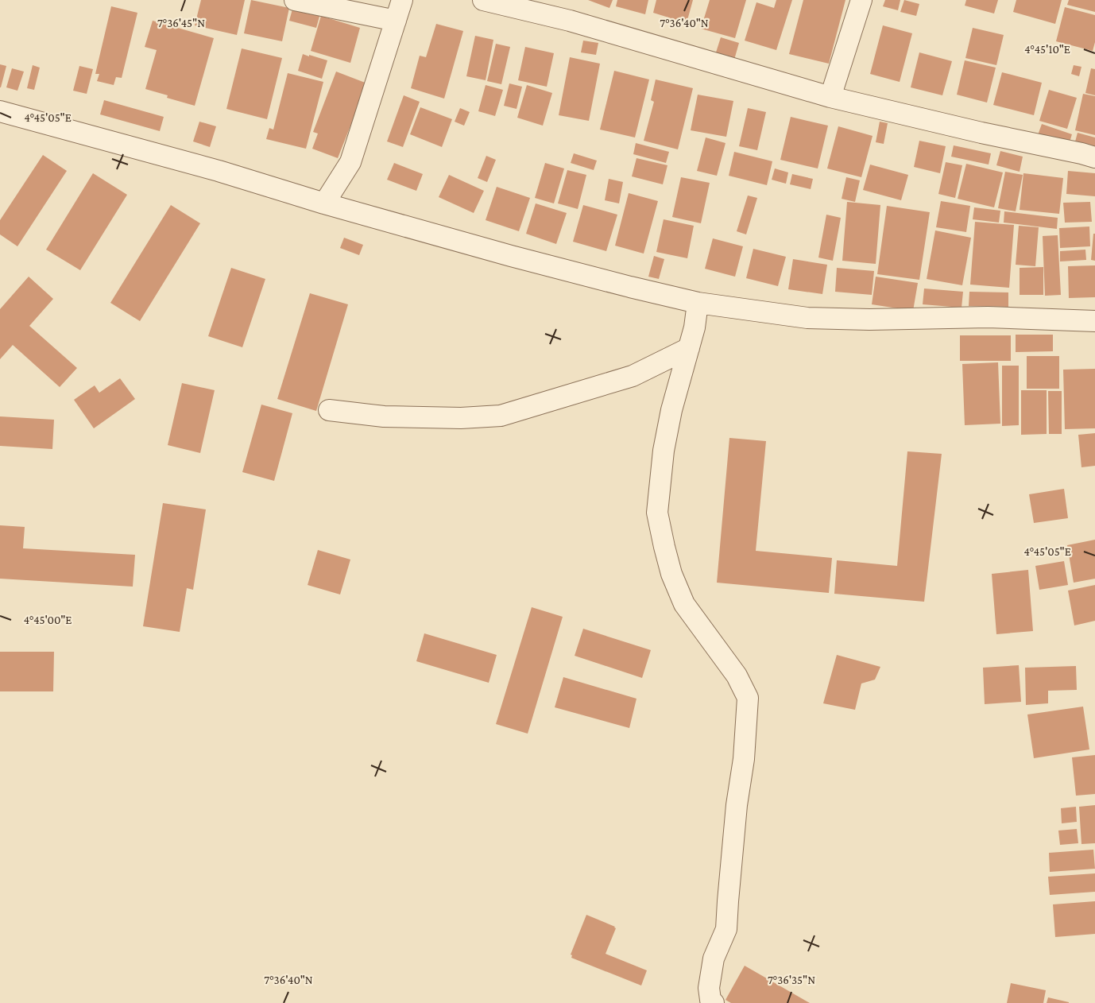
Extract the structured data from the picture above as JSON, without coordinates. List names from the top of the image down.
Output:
{
  "coordinates": [
    "7°36'45\"N",
    "7°36'40\"N",
    "4°45'10\"E",
    "4°45'05\"E",
    "4°45'00\"E",
    "7°36'35\"N"
  ]
}
